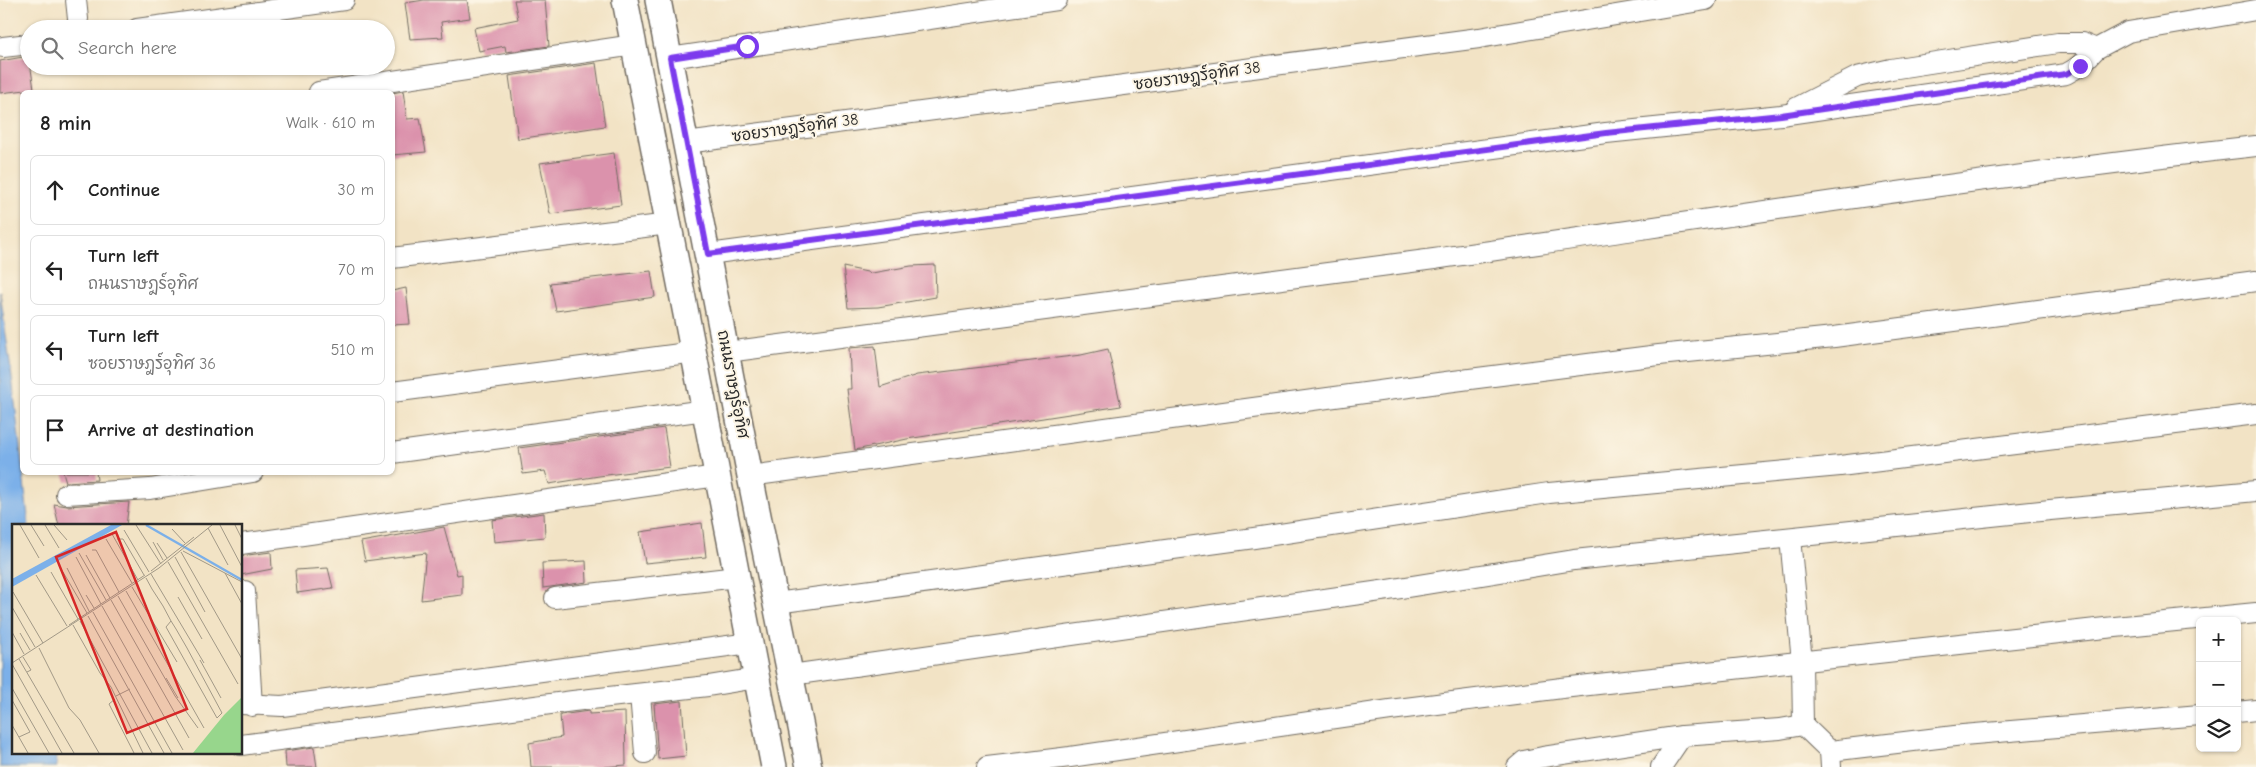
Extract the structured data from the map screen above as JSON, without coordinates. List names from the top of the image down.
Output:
{
  "streets": {
    "main road": ["ถนนราษฎร์อุทิศ"],
    "street": ["ซอยราษฎร์อุทิศ 38"]
  },
  "crossings": [
    ["ซอยราษฎร์อุทิศ 38", "ถนนราษฎร์อุทิศ"]
  ],
  "page": {
    "search": "Search here",
    "heading": ["8 min", "Walk · 610 m"],
    "list": [
      ["Continue", "30 m"],
      ["Turn left", "ถนนราษฎร์อุทิศ", "70 m"],
      ["Turn left", "ซอยราษฎร์อุทิศ 36", "510 m"],
      "Arrive at destination"
    ],
    "map_buttons": ["+", "−"]
  }
}
